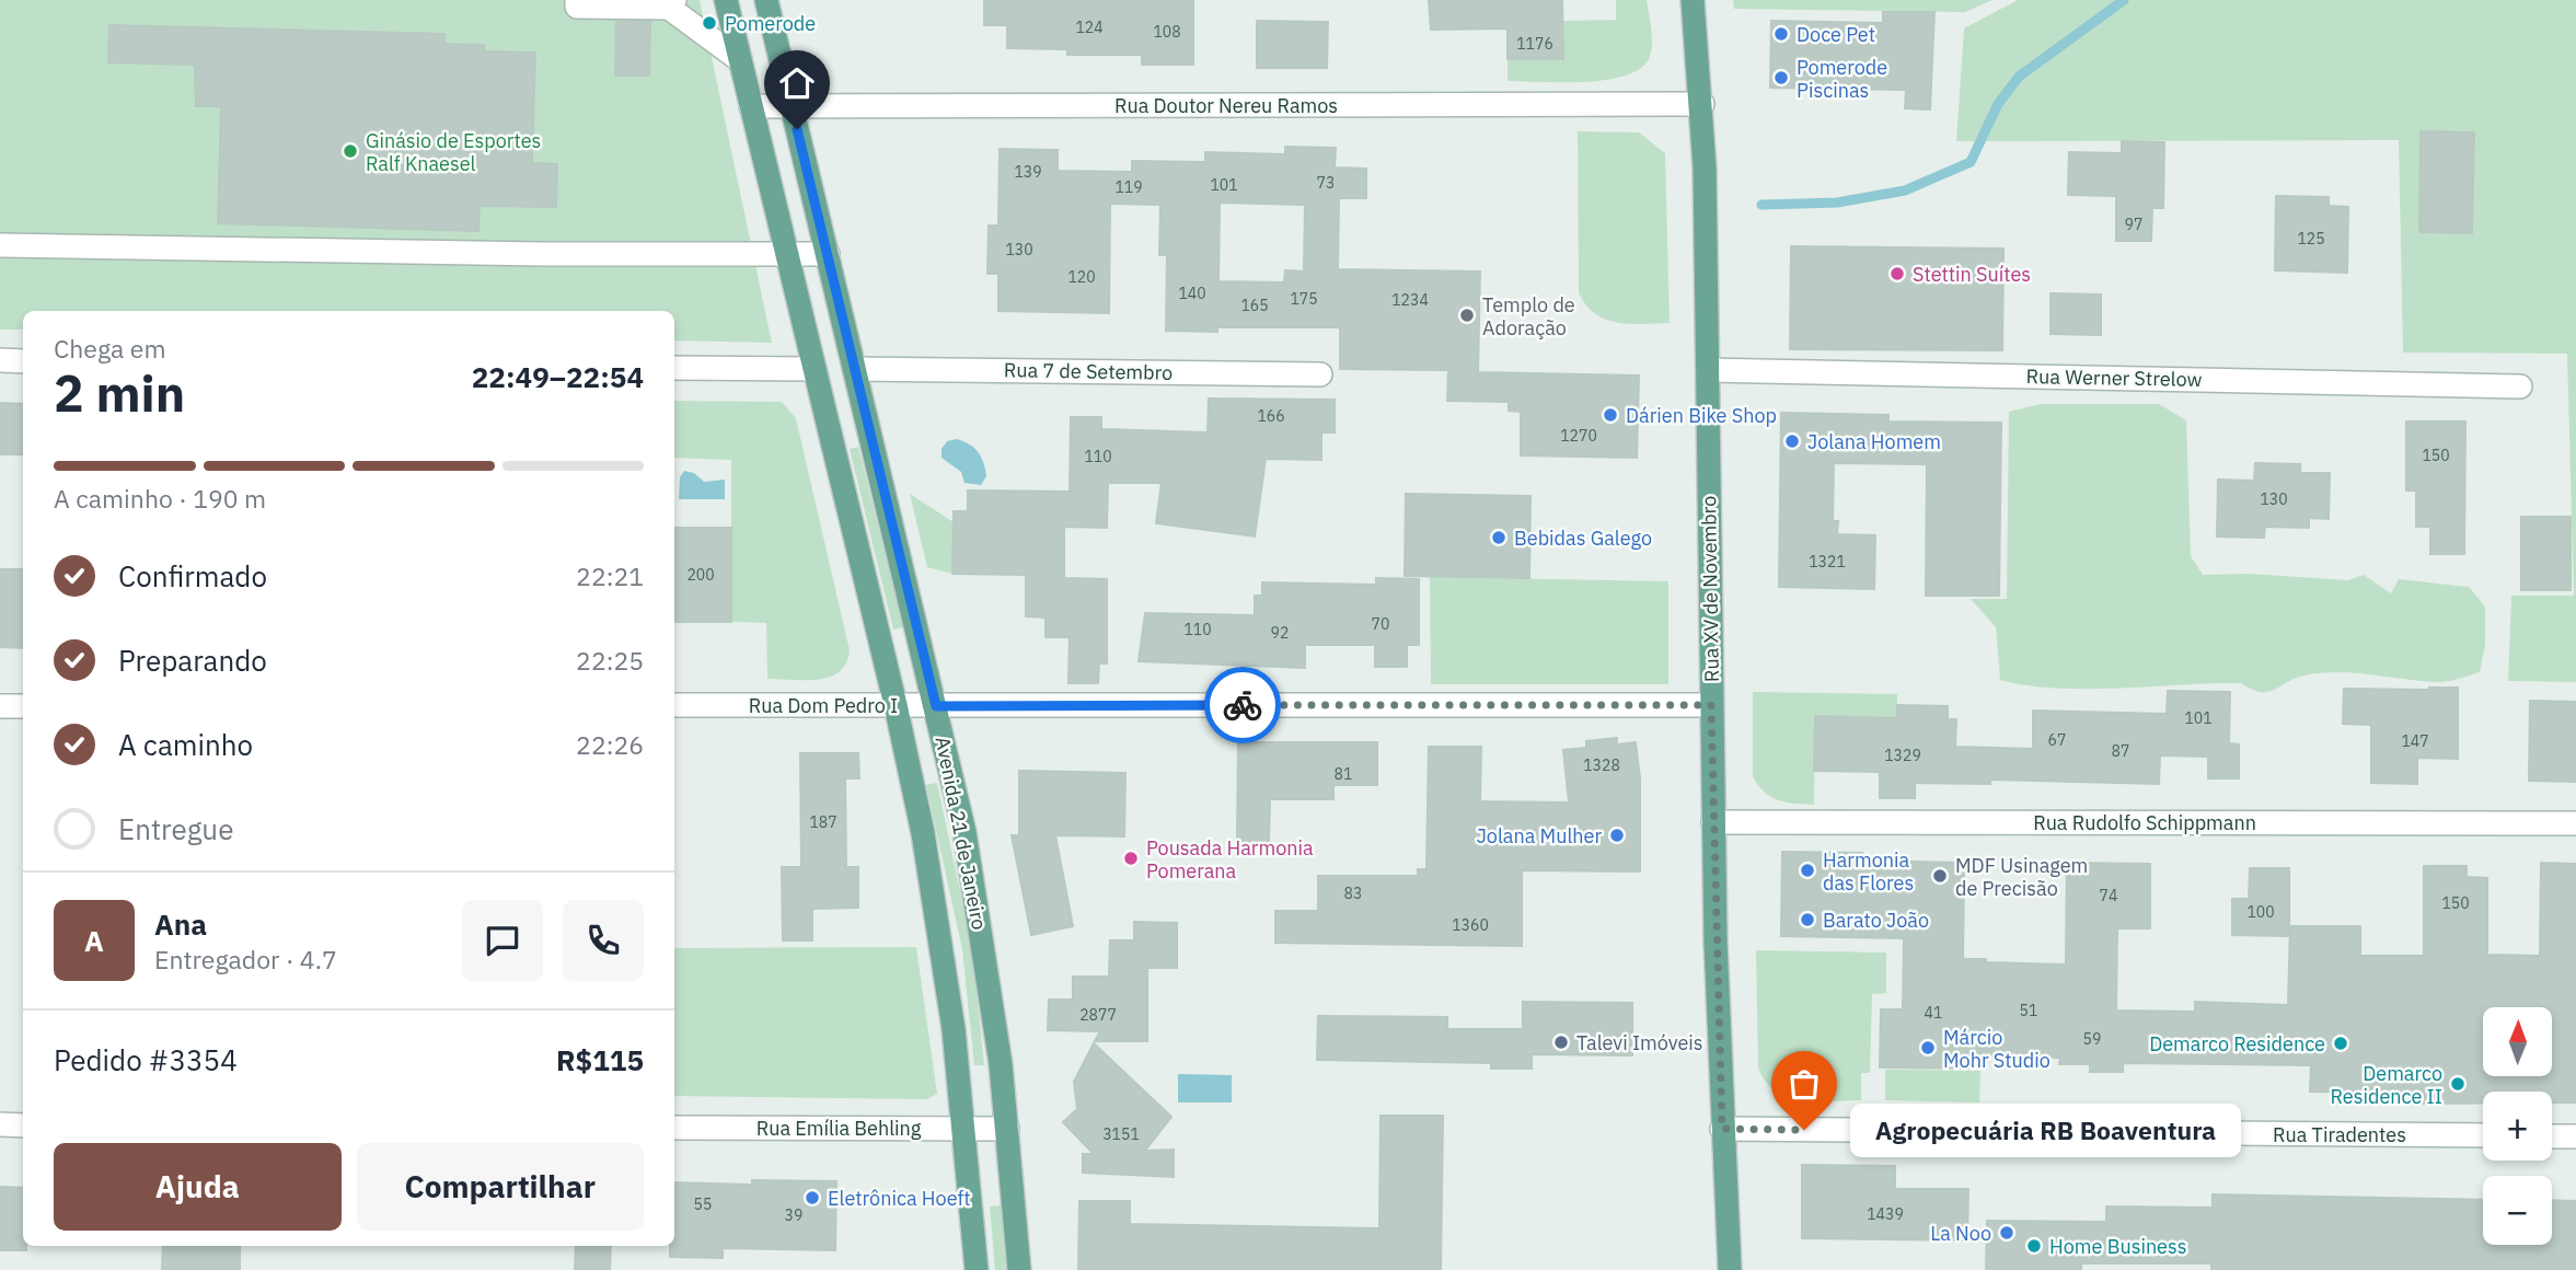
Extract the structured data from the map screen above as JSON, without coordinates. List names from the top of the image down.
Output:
{
  "streets": {
    "main road": ["Rua XV de Novembro", "Avenida 21 de Janeiro"],
    "street": [
      "Rua Doutor Nereu Ramos",
      "Rua 7 de Setembro",
      "Rua Werner Strelow",
      "Rua Dom Pedro I",
      "Rua Rudolfo Schippmann",
      "Rua Emília Behling",
      "Rua Tiradentes"
    ]
  },
  "crossings": [
    ["Rua Doutor Nereu Ramos", "Rua XV de Novembro"],
    ["Rua Doutor Nereu Ramos", "Avenida 21 de Janeiro"],
    ["Rua 7 de Setembro", "Avenida 21 de Janeiro"],
    ["Rua Werner Strelow", "Rua XV de Novembro"],
    ["Rua XV de Novembro", "Rua Dom Pedro I"],
    ["Rua XV de Novembro", "Rua Rudolfo Schippmann"],
    ["Rua XV de Novembro", "Rua Tiradentes"],
    ["Rua Dom Pedro I", "Avenida 21 de Janeiro"],
    ["Avenida 21 de Janeiro", "Rua Emília Behling"]
  ],
  "places": [
    "Pomerode",
    "Doce Pet",
    "Pomerode Piscinas",
    "Ginásio de Esportes Ralf Knaesel",
    "Stettin Suítes",
    "Templo de Adoração",
    "Dárien Bike Shop",
    "Jolana Homem",
    "Bebidas Galego",
    "Jolana Mulher",
    "Pousada Harmonia Pomerana",
    "Harmonia das Flores",
    "MDF Usinagem de Precisão",
    "Barato João",
    "Talevi Imóveis",
    "Demarco Residence",
    "Márcio Mohr Studio",
    "Demarco Residence II",
    "Agropecuária RB Boaventura",
    "Eletrônica Hoeft",
    "La Noo",
    "Home Business"
  ],
  "house_numbers": [
    "124",
    "108",
    "1176",
    "139",
    "73",
    "101",
    "119",
    "97",
    "125",
    "130",
    "120",
    "140",
    "175",
    "1234",
    "165",
    "166",
    "1270",
    "150",
    "110",
    "130",
    "1321",
    "200",
    "70",
    "110",
    "92",
    "101",
    "67",
    "147",
    "87",
    "1329",
    "1328",
    "81",
    "187",
    "83",
    "74",
    "150",
    "100",
    "1360",
    "51",
    "41",
    "2877",
    "59",
    "3151",
    "55",
    "1439",
    "39"
  ],
  "north": "top",
  "page": {
    "heading": ["2 min", "Chega em", "22:49–22:54"],
    "panel": [
      "Ana",
      "Entregador · 4.7",
      "Pedido #3354",
      "R$115"
    ],
    "bar": "A caminho · 190 m",
    "list": [
      ["Confirmado", "22:21"],
      ["Preparando", "22:25"],
      ["A caminho", "22:26"],
      "Entregue"
    ],
    "round": "A",
    "map_buttons": ["+", "−"],
    "bubble": "Agropecuária RB Boaventura",
    "buttons": ["Ajuda", "Compartilhar"]
  }
}
